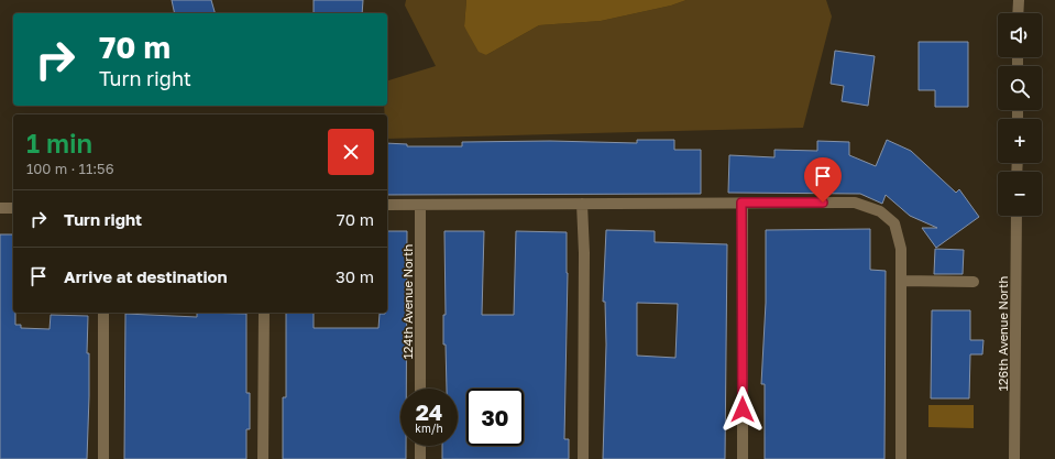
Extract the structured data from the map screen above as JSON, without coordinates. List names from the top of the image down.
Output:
{
  "streets": {
    "street": ["124th Avenue North", "126th Avenue North"]
  },
  "page": {
    "map_buttons": ["+", "−"],
    "turn": ["70 m", "Turn right"],
    "heading": ["1 min", "100 m · 11:56"],
    "list": [
      {
        "name": "Turn right",
        "value": "70 m"
      },
      {
        "name": "Arrive at destination",
        "value": "30 m"
      }
    ],
    "speed": "24 km/h",
    "limit": "30"
  }
}
